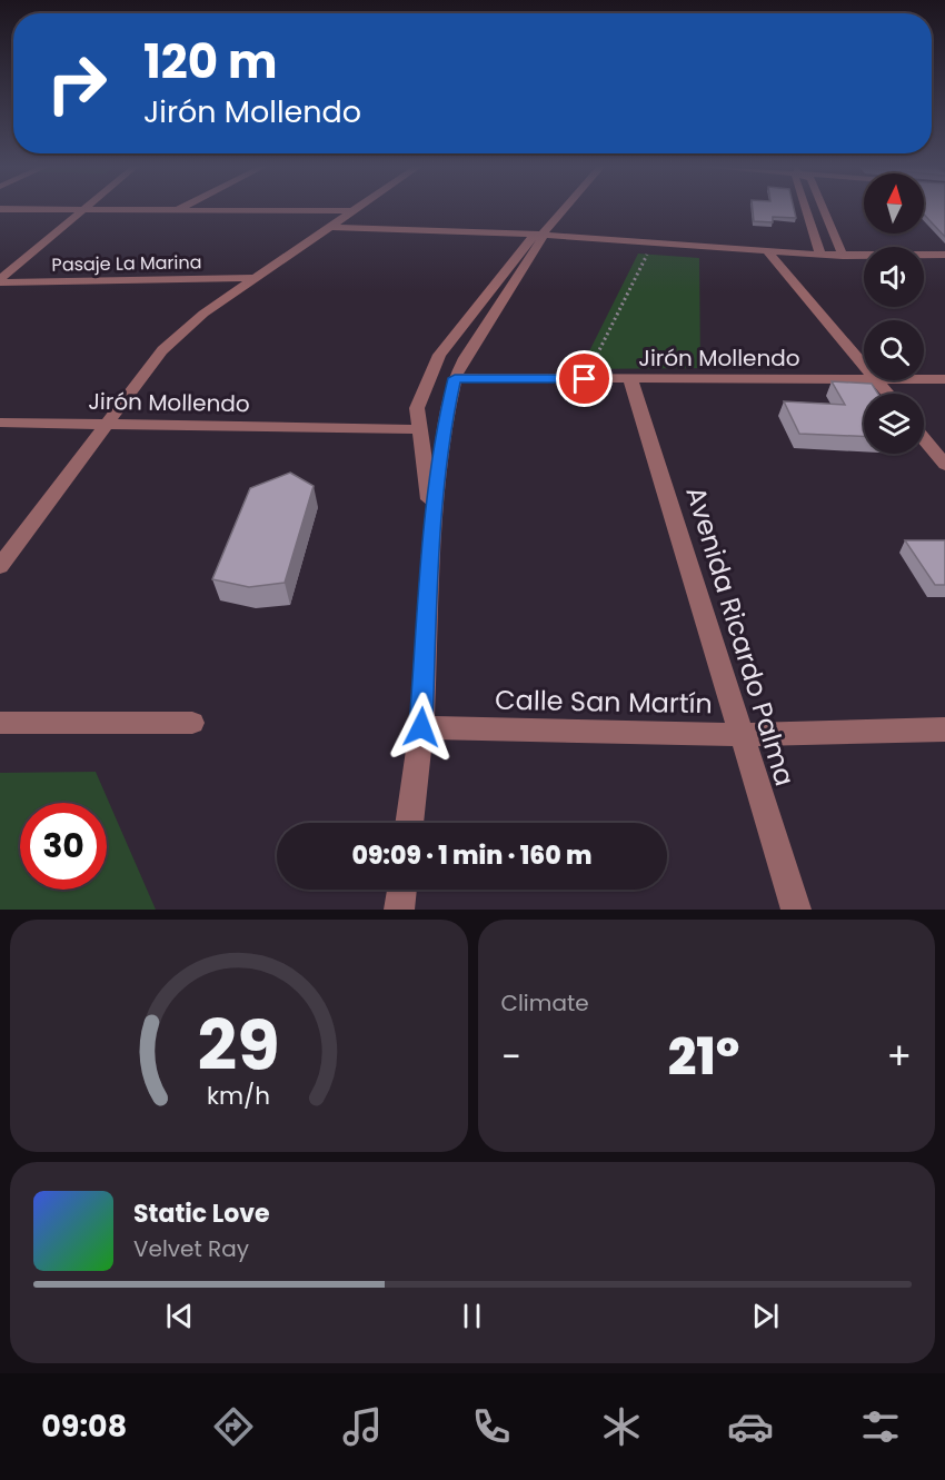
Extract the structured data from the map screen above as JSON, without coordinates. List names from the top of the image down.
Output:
{
  "streets": {
    "street": [
      "Pasaje La Marina",
      "Jirón Mollendo",
      "Avenida Ricardo Palma",
      "Calle San Martín"
    ]
  },
  "crossings": [
    ["Jirón Mollendo", "Avenida Ricardo Palma"],
    ["Avenida Ricardo Palma", "Calle San Martín"]
  ],
  "north": "top",
  "page": {
    "turn": ["120 m", "Jirón Mollendo"],
    "limit": "30",
    "trip": "09:09 · 1 min · 160 m",
    "tile": "Climate",
    "heat": ["−", "21°", "+"],
    "song": ["Static Love", "Velvet Ray"],
    "tabs": "09:08",
    "gauge": ["29", "km/h"]
  }
}
